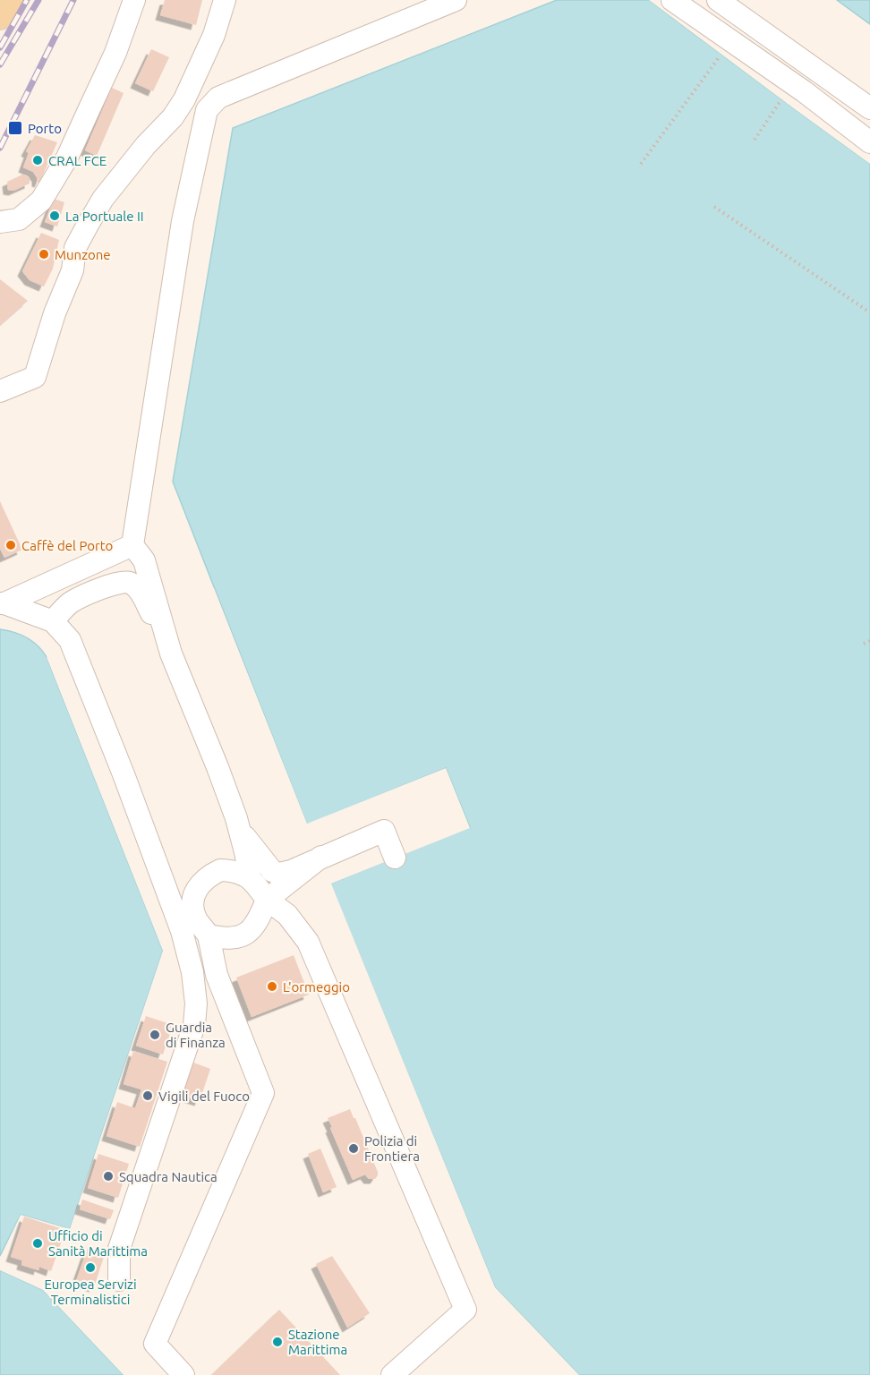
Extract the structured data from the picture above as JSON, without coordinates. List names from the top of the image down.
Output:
{
  "places": {
    "transit": ["Porto"],
    "other": [
      "CRAL FCE",
      "La Portuale II",
      "Munzone",
      "Caffè del Porto",
      "L'ormeggio",
      "Guardia di Finanza",
      "Vigili del Fuoco",
      "Polizia di Frontiera",
      "Squadra Nautica",
      "Ufficio di Sanità Marittima",
      "Europea Servizi Terminalistici",
      "Stazione Marittima"
    ]
  }
}
